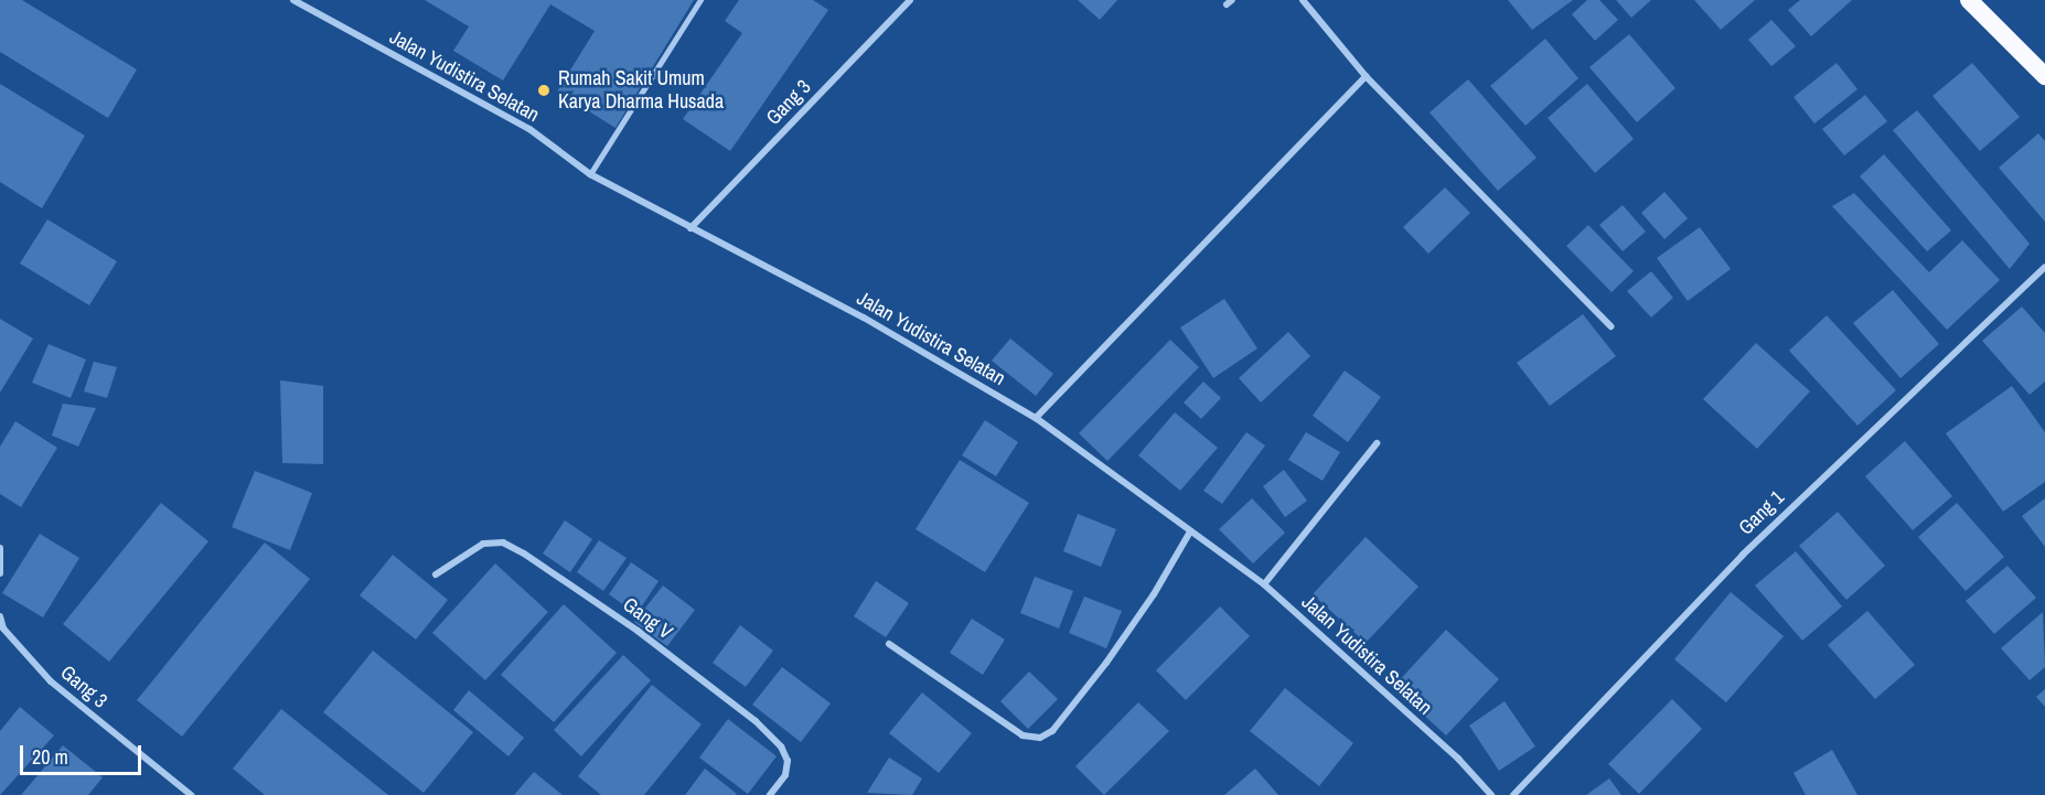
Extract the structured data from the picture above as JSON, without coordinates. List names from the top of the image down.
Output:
{
  "streets": {
    "street": [
      "Jalan Yudistira Selatan",
      "Gang 3",
      "Gang 1",
      "Gang V"
    ]
  },
  "crossings": [
    ["Jalan Yudistira Selatan", "Gang 3"]
  ],
  "places": ["Rumah Sakit Umum Karya Dharma Husada"],
  "scale_bar": "20 m"
}
